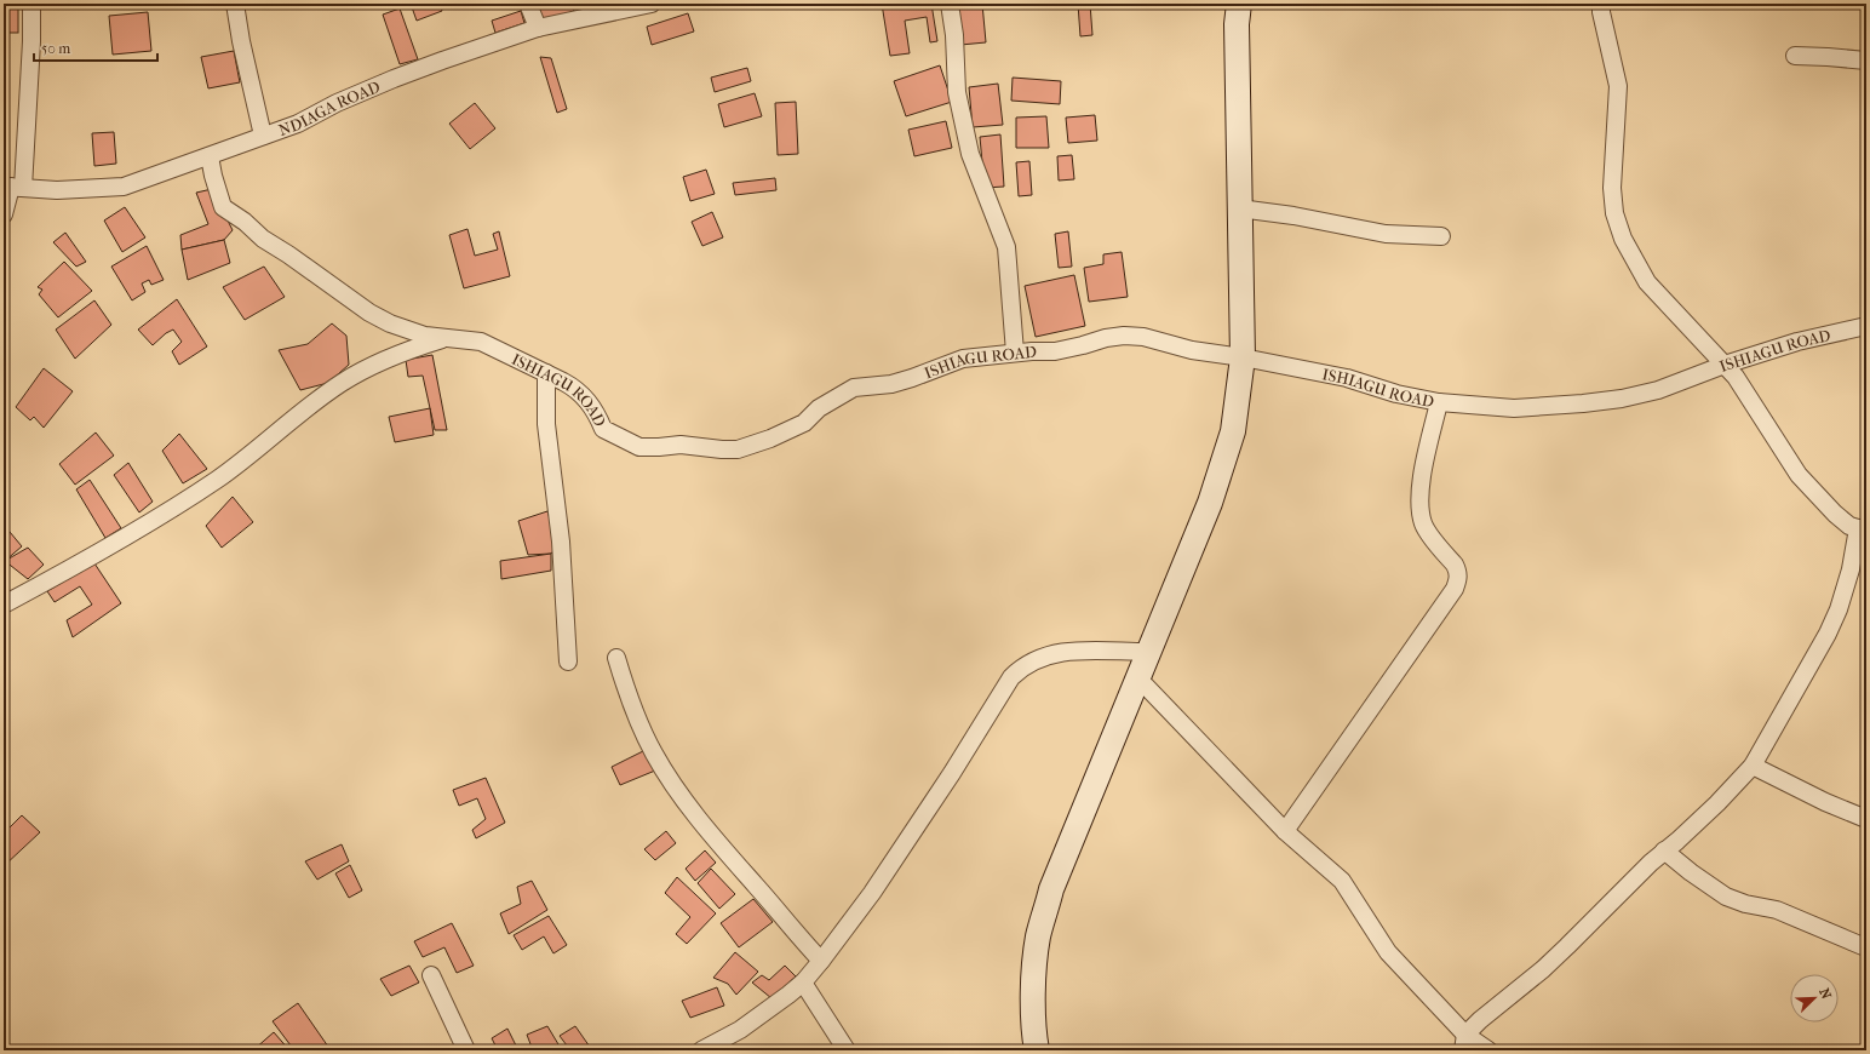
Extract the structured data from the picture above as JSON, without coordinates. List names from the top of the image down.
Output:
{
  "streets": {
    "street": ["NDIAGA ROAD", "ISHIAGU ROAD"]
  },
  "crossings": [
    ["NDIAGA ROAD", "ISHIAGU ROAD"]
  ],
  "scale_bar": "50 m",
  "north": "top right"
}
